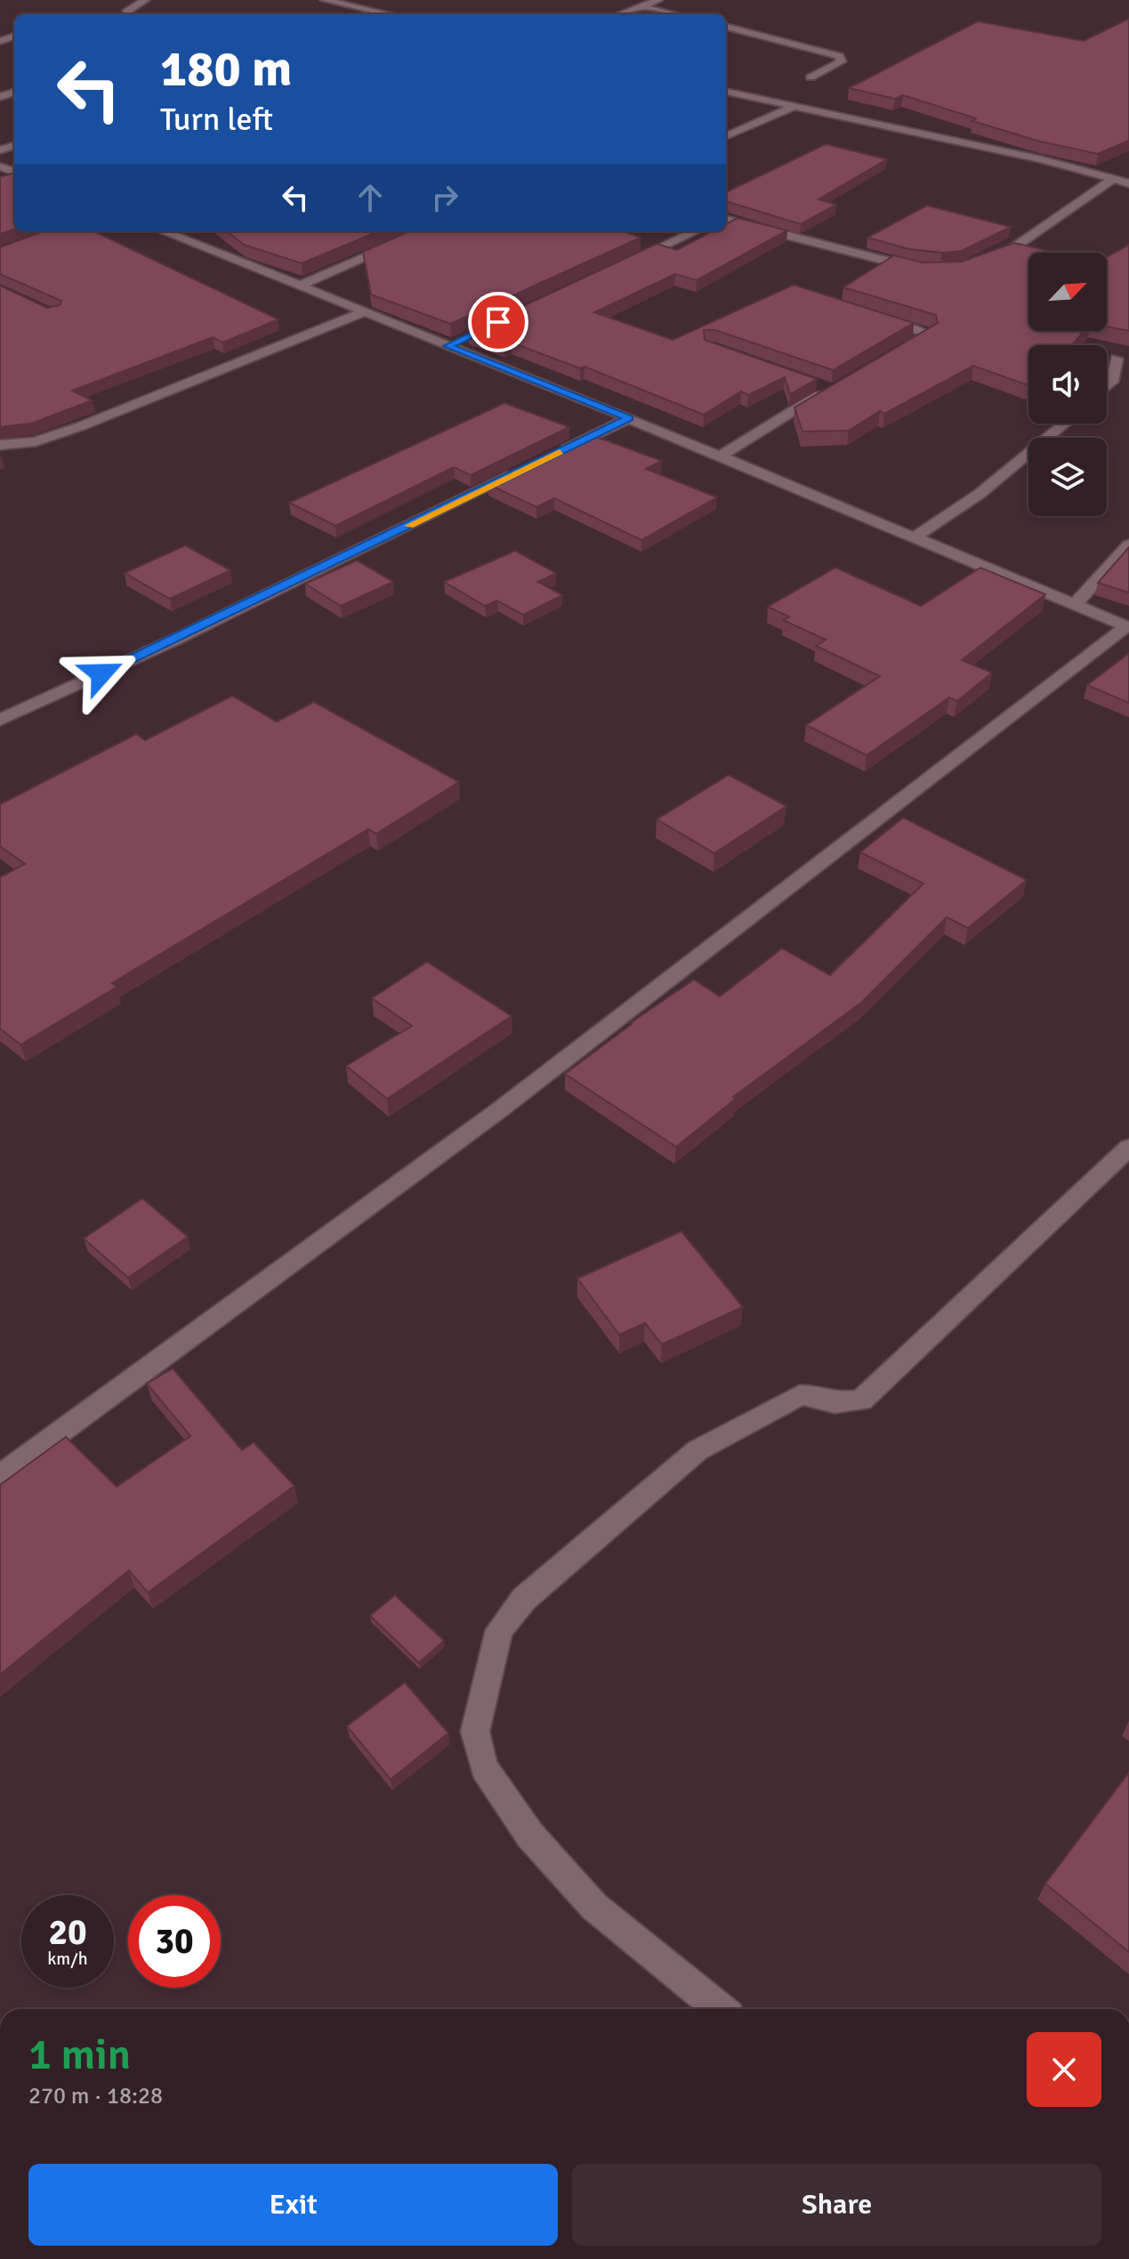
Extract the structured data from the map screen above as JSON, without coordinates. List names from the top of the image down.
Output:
{
  "north": "top right",
  "page": {
    "turn": ["180 m", "Turn left"],
    "speed": "20 km/h",
    "limit": "30",
    "heading": ["1 min", "270 m · 18:28"],
    "buttons": ["Exit", "Share"]
  }
}
